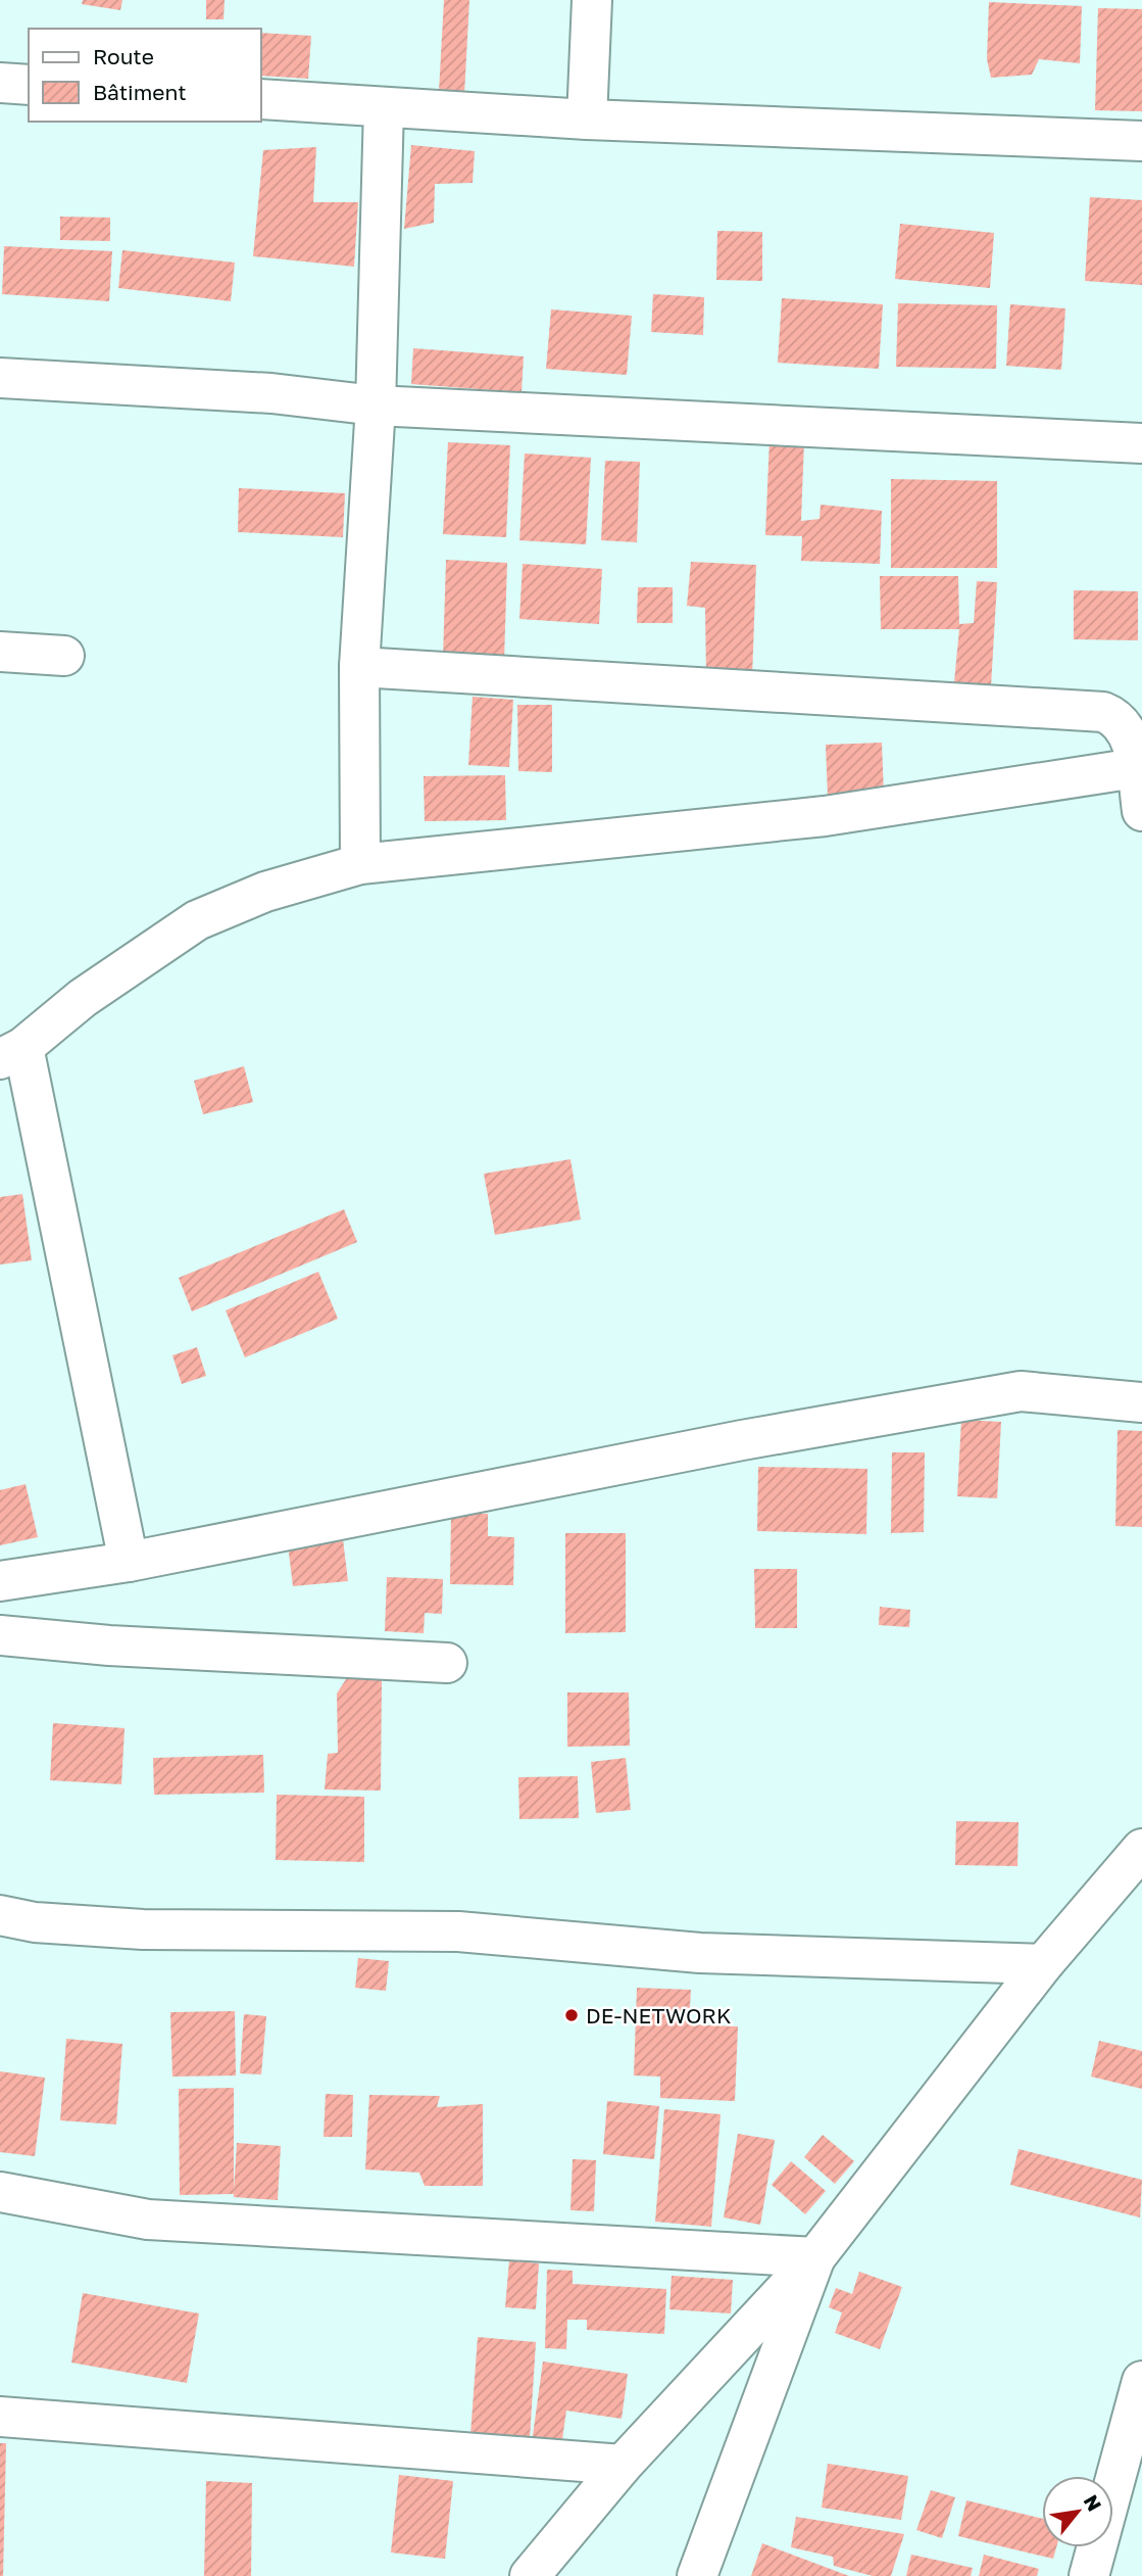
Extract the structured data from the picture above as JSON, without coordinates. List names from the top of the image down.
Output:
{
  "places": ["DE-NETWORK"],
  "legend": ["Route", "Bâtiment"],
  "north": "top right"
}
